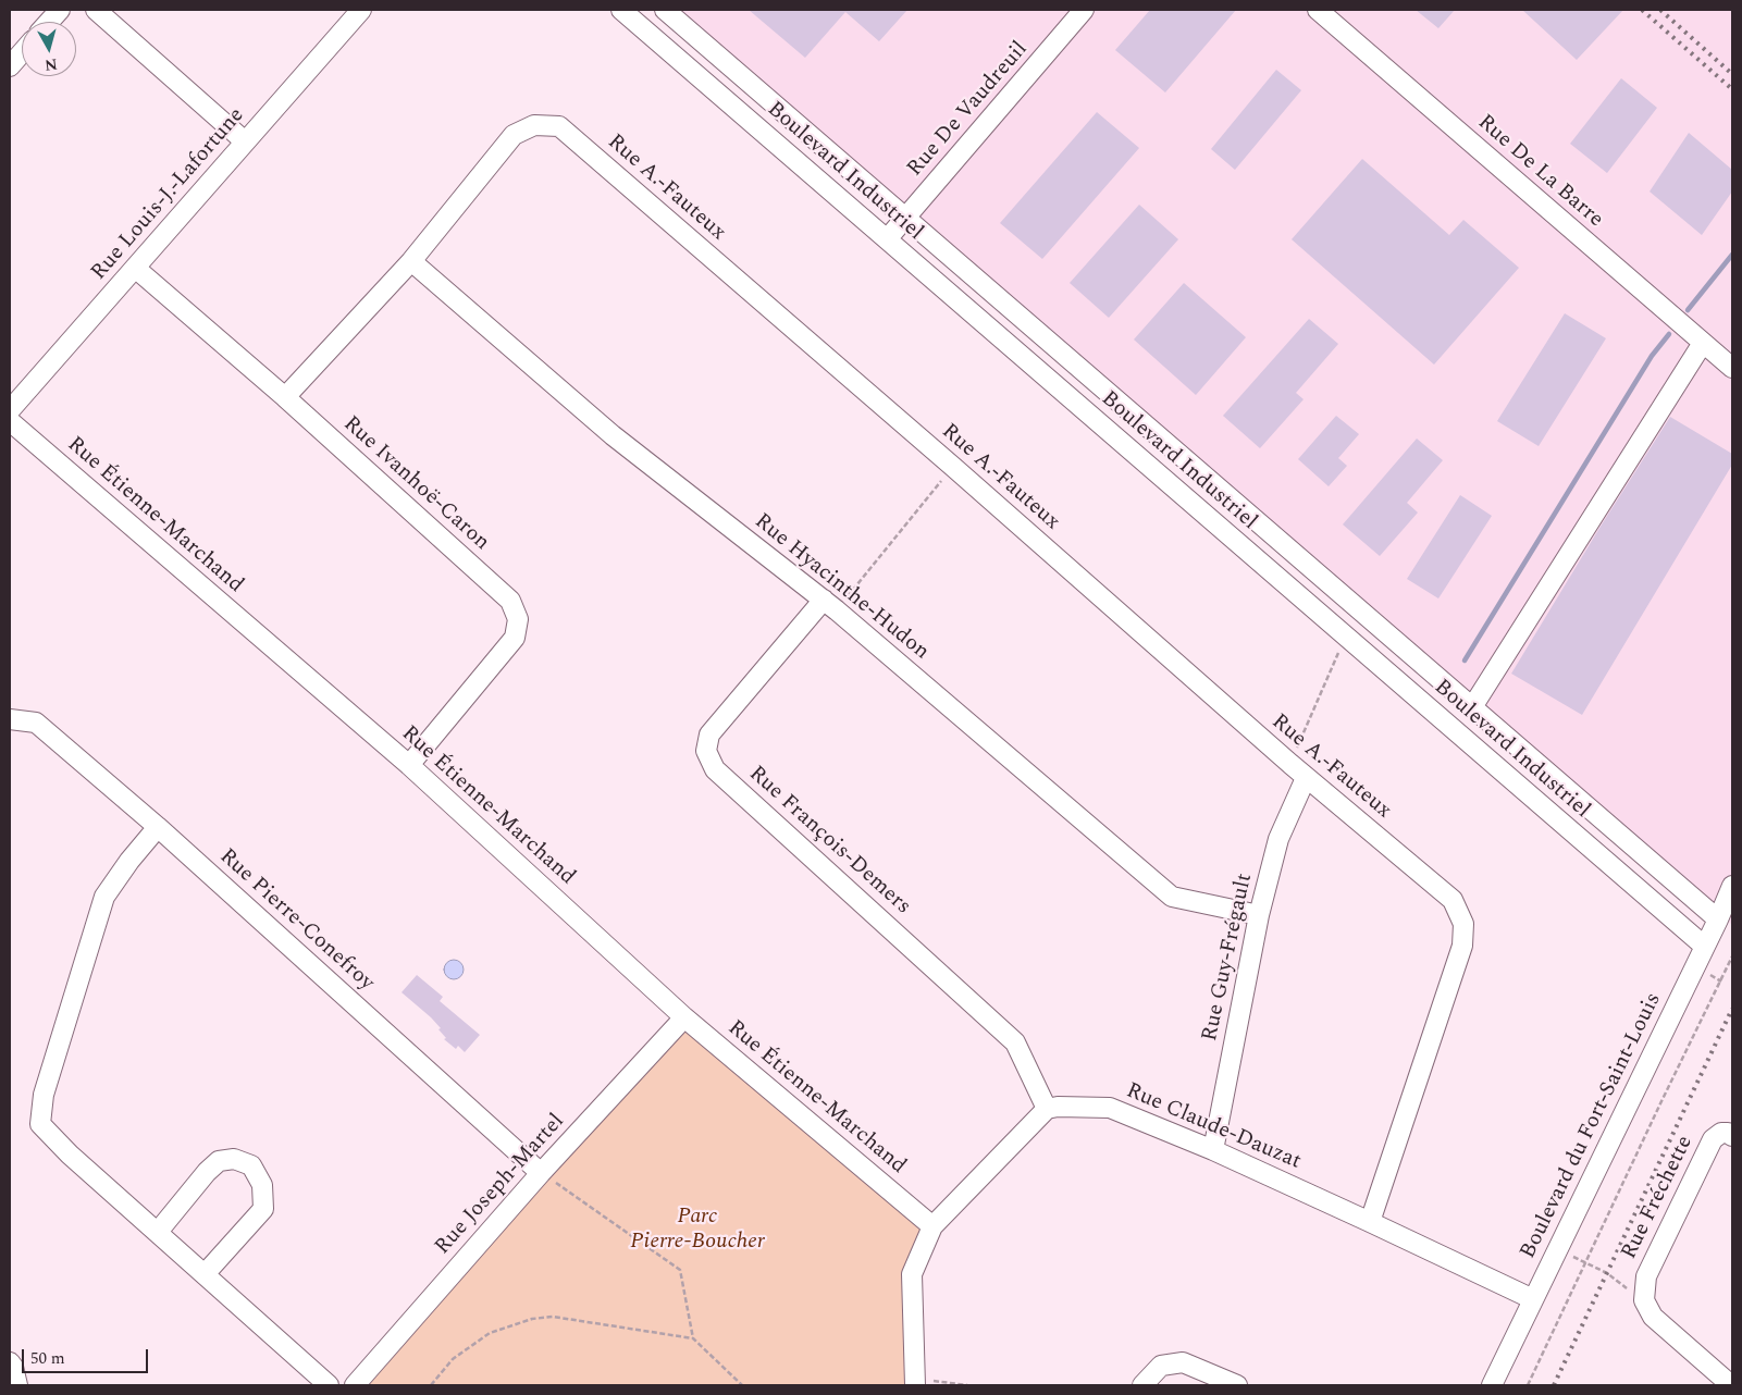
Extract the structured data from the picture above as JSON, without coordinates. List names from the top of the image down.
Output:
{
  "streets": {
    "street": [
      "Rue De Vaudreuil",
      "Boulevard Industriel",
      "Rue De La Barre",
      "Rue A.-Fauteux",
      "Rue Louis-J.-Lafortune",
      "Rue Ivanhoë-Caron",
      "Rue Étienne-Marchand",
      "Rue Hyacinthe-Hudon",
      "Rue François-Demers",
      "Rue Pierre-Conefroy",
      "Rue Guy-Frégault",
      "Boulevard du Fort-Saint-Louis",
      "Rue Claude-Dauzat",
      "Rue Joseph-Martel",
      "Rue Fréchette"
    ]
  },
  "crossings": [
    ["Rue De Vaudreuil", "Boulevard Industriel"],
    ["Boulevard Industriel", "Boulevard du Fort-Saint-Louis"],
    ["Rue A.-Fauteux", "Rue Ivanhoë-Caron"],
    ["Rue A.-Fauteux", "Rue Hyacinthe-Hudon"],
    ["Rue A.-Fauteux", "Rue Guy-Frégault"],
    ["Rue A.-Fauteux", "Rue Claude-Dauzat"],
    ["Rue Louis-J.-Lafortune", "Rue Ivanhoë-Caron"],
    ["Rue Ivanhoë-Caron", "Rue Étienne-Marchand"],
    ["Rue Étienne-Marchand", "Rue Joseph-Martel"],
    ["Rue Hyacinthe-Hudon", "Rue François-Demers"],
    ["Rue Hyacinthe-Hudon", "Rue Guy-Frégault"],
    ["Rue François-Demers", "Rue Claude-Dauzat"],
    ["Rue Pierre-Conefroy", "Rue Joseph-Martel"],
    ["Rue Guy-Frégault", "Rue Claude-Dauzat"],
    ["Boulevard du Fort-Saint-Louis", "Rue Claude-Dauzat"]
  ],
  "parks": ["Parc Pierre-Boucher"],
  "scale_bar": "50 m",
  "north": "bottom"
}
